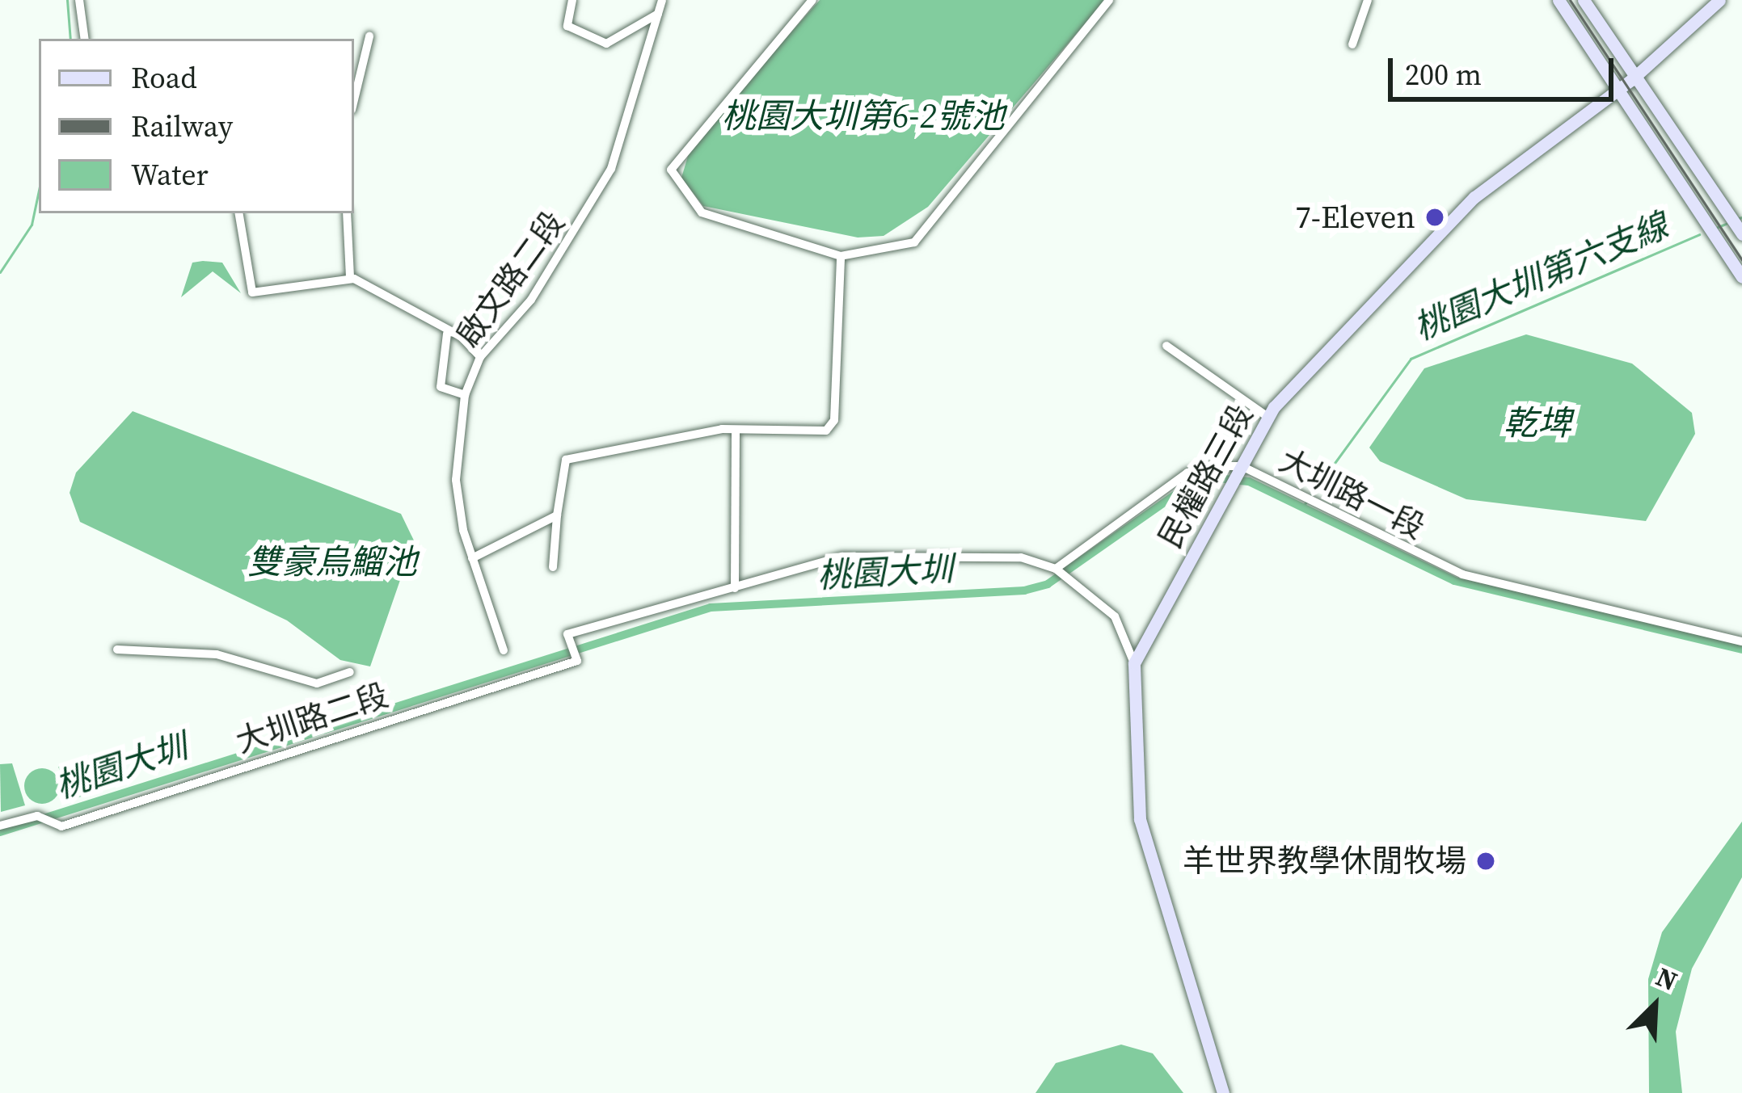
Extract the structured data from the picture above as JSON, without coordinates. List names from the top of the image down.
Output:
{
  "streets": {
    "street": [
      "啟文路二段",
      "民權路三段",
      "大圳路一段",
      "大圳路二段"
    ]
  },
  "crossings": [
    ["民權路三段", "大圳路一段"]
  ],
  "water": [
    "桃園大圳第6-2號池",
    "桃園大圳第六支線",
    "乾埤",
    "雙豪烏鰡池",
    "桃園大圳"
  ],
  "places": ["7-Eleven", "羊世界教學休閒牧場"],
  "legend": ["Road", "Railway", "Water"],
  "scale_bar": "200 m",
  "north": "top right"
}
